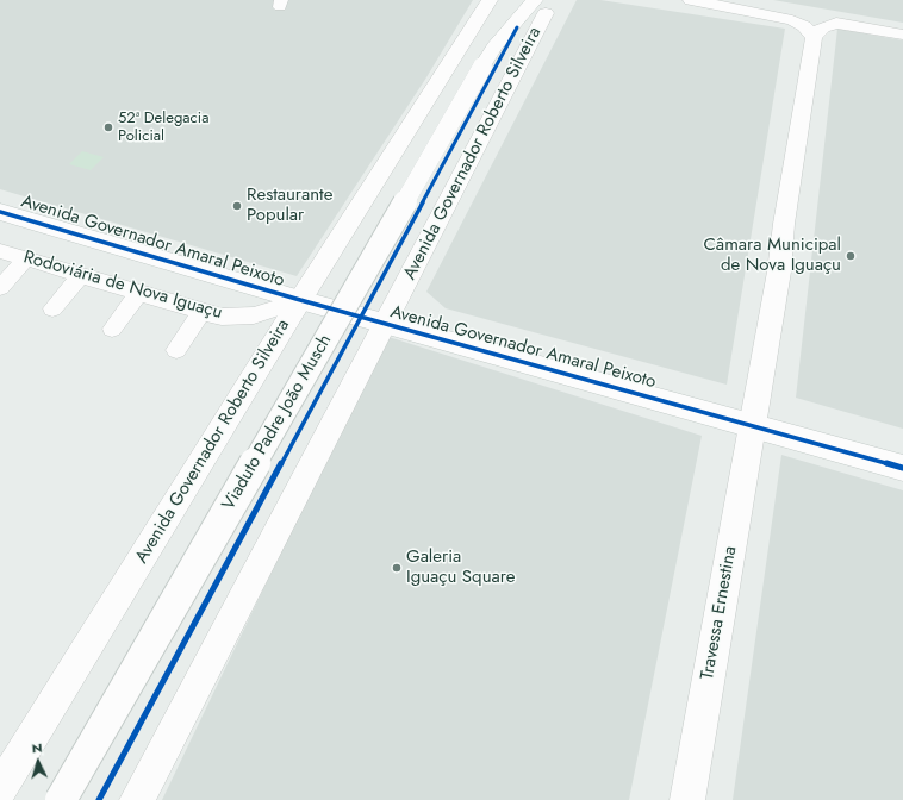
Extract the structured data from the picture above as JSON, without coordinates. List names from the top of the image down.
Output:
{
  "streets": {
    "street": [
      "Avenida Governador Roberto Silveira",
      "Avenida Governador Amaral Peixoto",
      "Viaduto Padre João Musch",
      "Travessa Ernestina"
    ],
    "lane": ["Rodoviária de Nova Iguaçu"]
  },
  "crossings": [
    ["Avenida Governador Roberto Silveira", "Avenida Governador Amaral Peixoto"],
    ["Avenida Governador Roberto Silveira", "Rodoviária de Nova Iguaçu"],
    ["Avenida Governador Roberto Silveira", "Viaduto Padre João Musch"],
    ["Avenida Governador Amaral Peixoto", "Rodoviária de Nova Iguaçu"],
    ["Avenida Governador Amaral Peixoto", "Travessa Ernestina"]
  ],
  "places": [
    "52ª Delegacia Policial",
    "Restaurante Popular",
    "Câmara Municipal de Nova Iguaçu",
    "Galeria Iguaçu Square"
  ],
  "north": "top"
}
